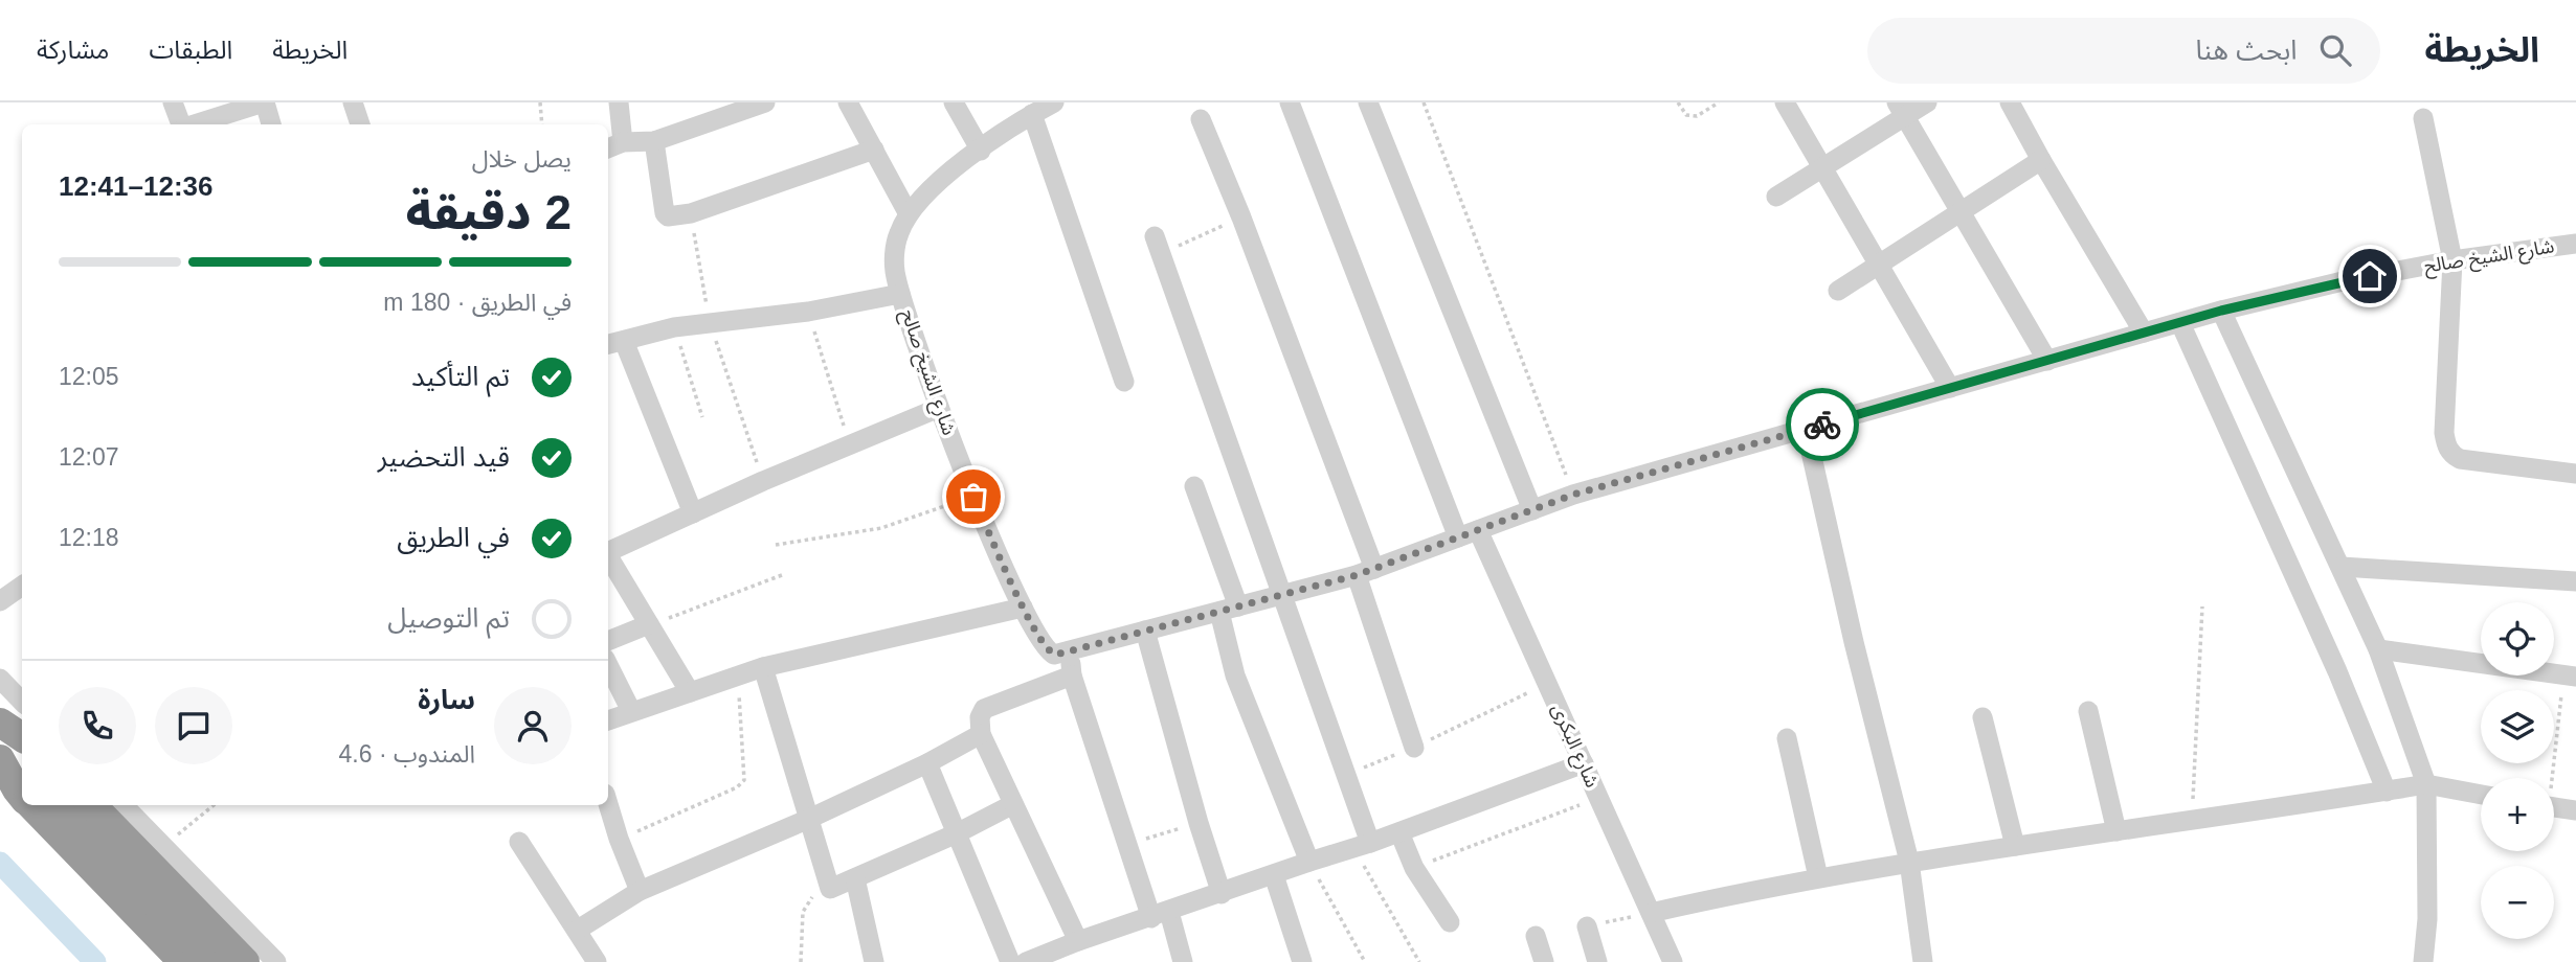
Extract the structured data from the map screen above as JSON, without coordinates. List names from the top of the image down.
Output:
{
  "streets": {
    "street": ["شارع الشيخ صالح", "شارع البكرى"]
  },
  "crossings": [
    ["شارع الشيخ صالح", "شارع البكرى"]
  ],
  "page": {
    "header": "الخريطة",
    "search": "ابحث هنا",
    "nav": ["الخريطة", "الطبقات", "مشاركة"],
    "heading": ["2 دقيقة", "يصل خلال", "12:36–12:41"],
    "panel": ["سارة", "المندوب · 4.6"],
    "bar": "في الطريق · 180 m",
    "list": [
      ["تم التأكيد", "12:05"],
      ["قيد التحضير", "12:07"],
      ["في الطريق", "12:18"],
      "تم التوصيل"
    ],
    "map_buttons": ["+", "−"]
  }
}
